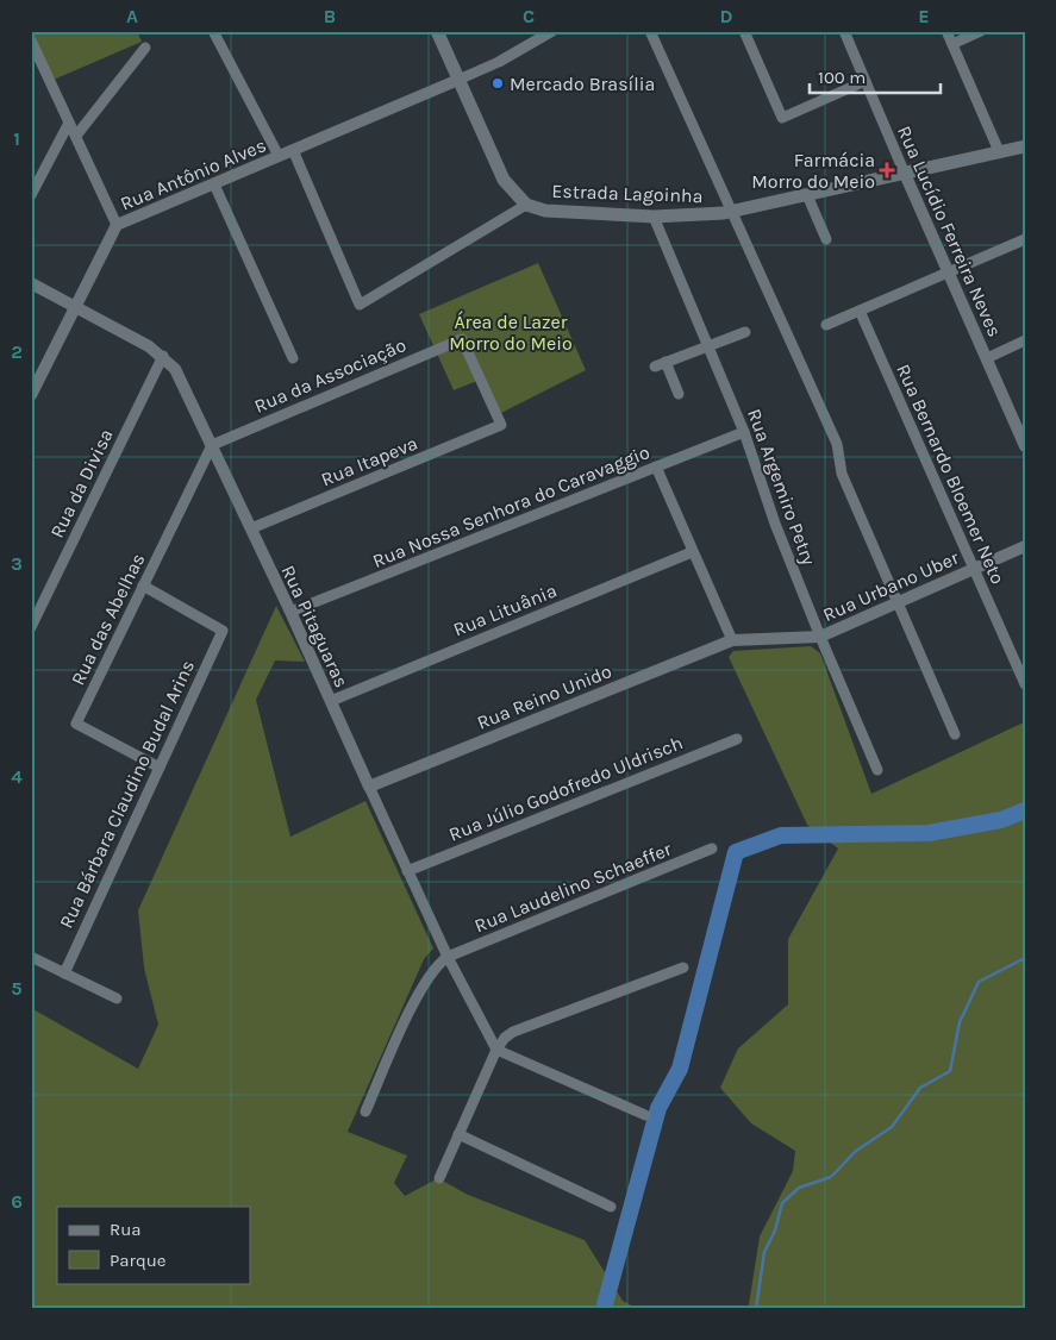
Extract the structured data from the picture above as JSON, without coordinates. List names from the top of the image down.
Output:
{
  "streets": {
    "main road": ["Estrada Lagoinha"],
    "street": [
      "Rua Antônio Alves",
      "Rua Lucídio Ferreira Neves",
      "Rua da Associação",
      "Rua Itapeva",
      "Rua Bernardo Bloemer Neto",
      "Rua da Divisa",
      "Rua Argemiro Petry",
      "Rua Nossa Senhora do Caravaggio",
      "Rua Urbano Uber",
      "Rua Lituânia",
      "Rua das Abelhas",
      "Rua Pitaguaras",
      "Rua Reino Unido",
      "Rua Júlio Godofredo Uldrisch",
      "Rua Bárbara Claudino Budal Arins",
      "Rua Laudelino Schaeffer"
    ]
  },
  "crossings": [
    ["Rua Antônio Alves", "Estrada Lagoinha"],
    ["Rua Antônio Alves", "Rua Pitaguaras"],
    ["Estrada Lagoinha", "Rua Lucídio Ferreira Neves"],
    ["Estrada Lagoinha", "Rua Argemiro Petry"],
    ["Rua da Associação", "Rua Itapeva"],
    ["Rua da Associação", "Rua das Abelhas"],
    ["Rua da Associação", "Rua Pitaguaras"],
    ["Rua Itapeva", "Rua Pitaguaras"],
    ["Rua Bernardo Bloemer Neto", "Rua Urbano Uber"],
    ["Rua da Divisa", "Rua Pitaguaras"],
    ["Rua Argemiro Petry", "Rua Nossa Senhora do Caravaggio"],
    ["Rua Argemiro Petry", "Rua Urbano Uber"],
    ["Rua Nossa Senhora do Caravaggio", "Rua Pitaguaras"],
    ["Rua Urbano Uber", "Rua Reino Unido"],
    ["Rua Lituânia", "Rua Pitaguaras"],
    ["Rua das Abelhas", "Rua Pitaguaras"],
    ["Rua das Abelhas", "Rua Bárbara Claudino Budal Arins"],
    ["Rua Pitaguaras", "Rua Reino Unido"],
    ["Rua Pitaguaras", "Rua Júlio Godofredo Uldrisch"],
    ["Rua Pitaguaras", "Rua Laudelino Schaeffer"]
  ],
  "parks": ["Área de Lazer Morro do Meio"],
  "places": {
    "other": ["Mercado Brasília"],
    "health": ["Farmácia Morro do Meio"]
  },
  "legend": ["Rua", "Parque"],
  "scale_bar": "100 m",
  "grid": {
    "columns": [
      "A",
      "B",
      "C",
      "D",
      "E"
    ],
    "rows": [
      "1",
      "2",
      "3",
      "4",
      "5",
      "6"
    ]
  }
}
